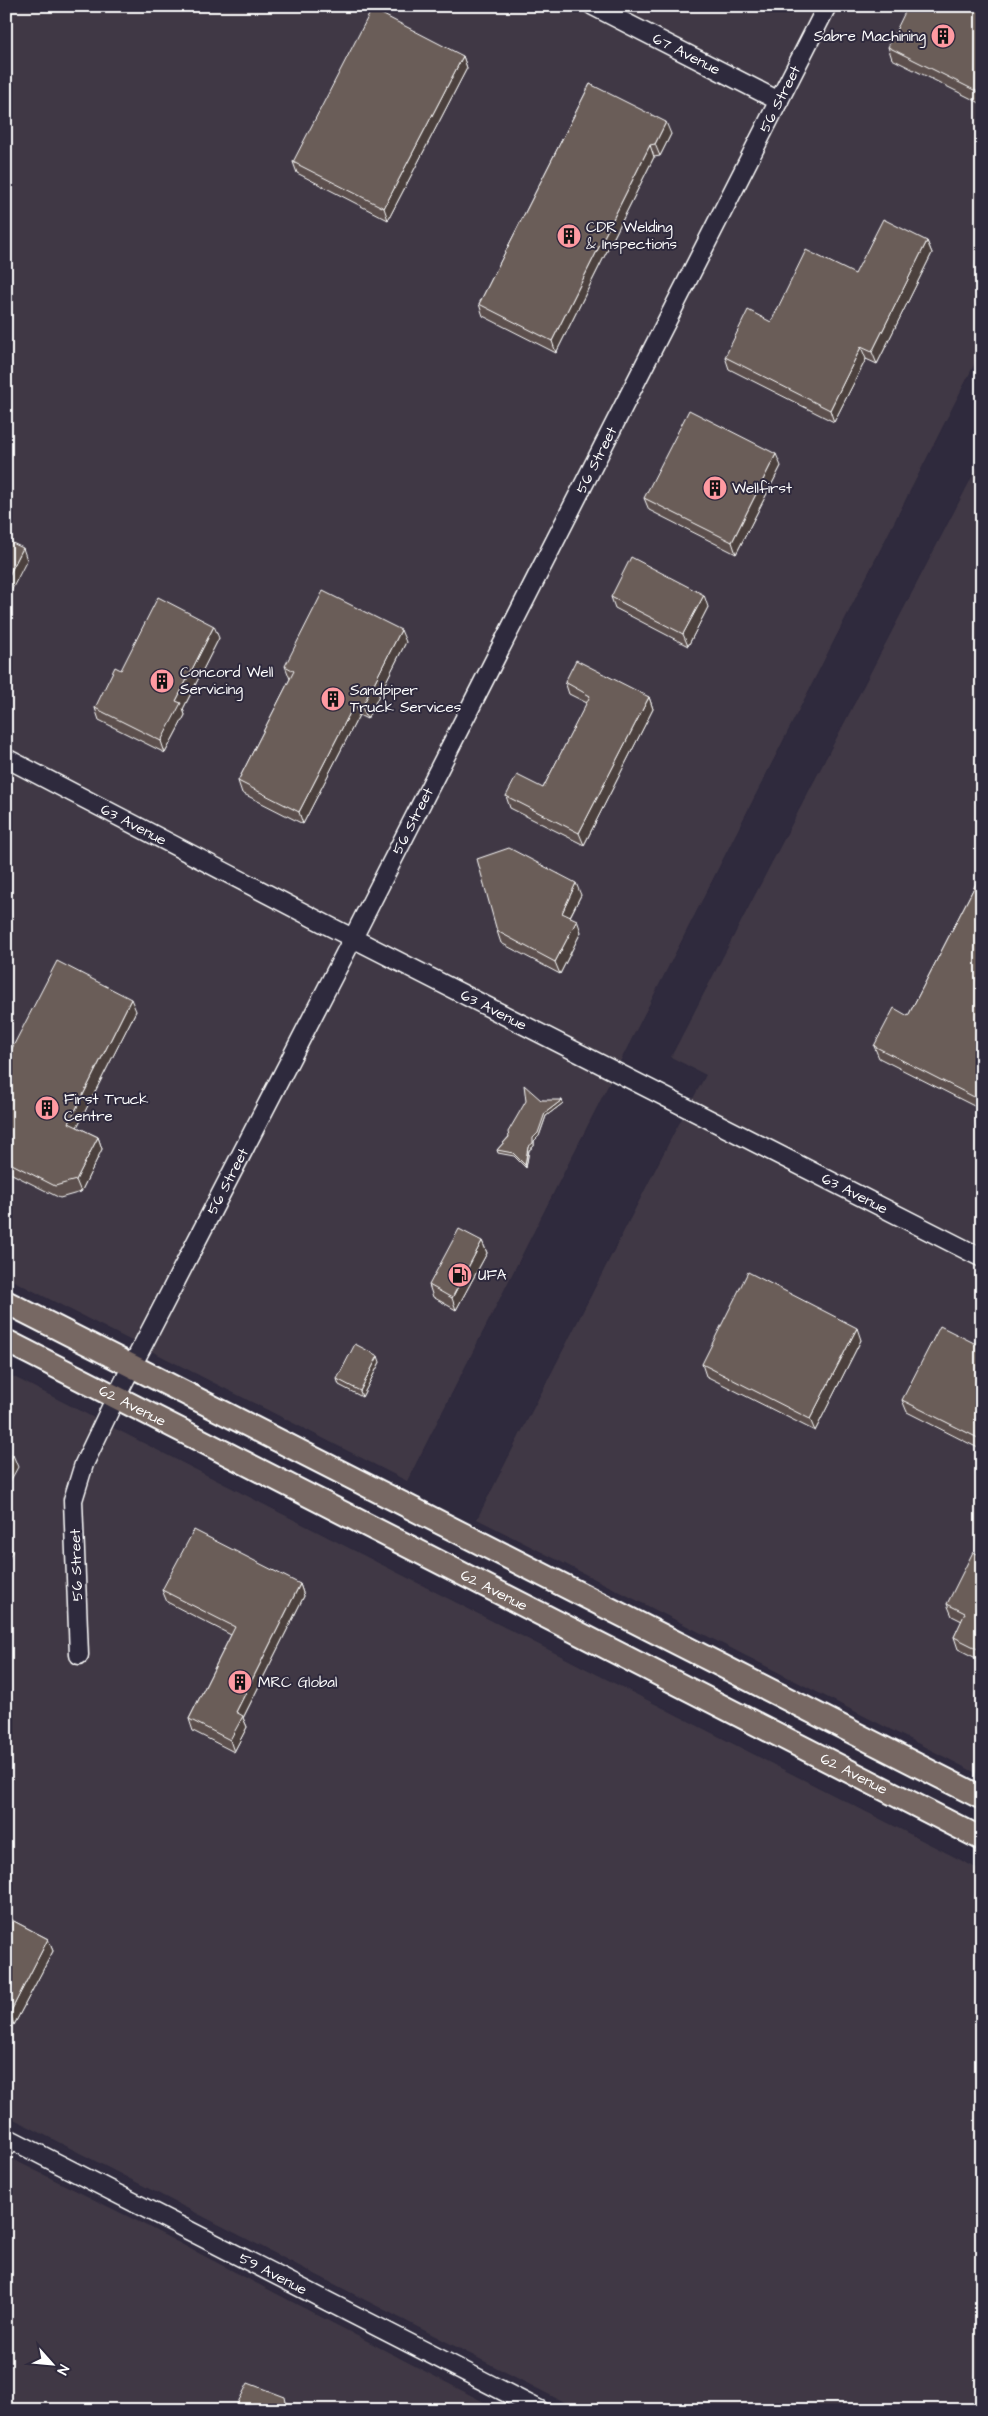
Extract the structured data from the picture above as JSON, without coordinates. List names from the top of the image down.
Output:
{
  "streets": {
    "main road": ["62 Avenue"],
    "street": [
      "67 Avenue",
      "56 Street",
      "63 Avenue",
      "59 Avenue"
    ]
  },
  "crossings": [
    ["67 Avenue", "56 Street"],
    ["56 Street", "63 Avenue"],
    ["56 Street", "62 Avenue"]
  ],
  "places": {
    "building": [
      "Sabre Machining",
      "CDR Welding & Inspections",
      "Wellfirst",
      "Concord Well Servicing",
      "Sandpiper Truck Services",
      "First Truck Centre",
      "MRC Global"
    ],
    "fuel station": ["UFA"]
  },
  "north": "bottom right"
}
